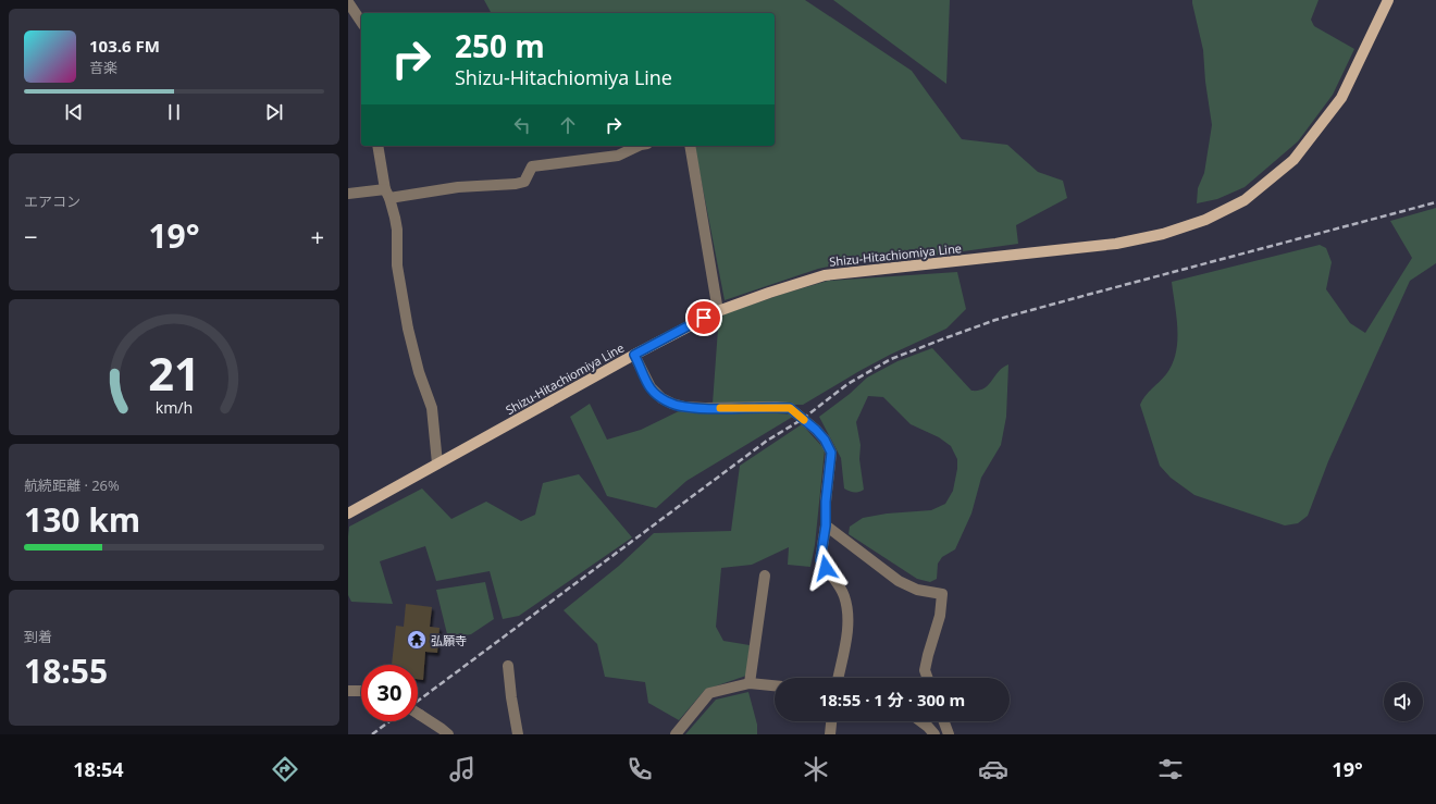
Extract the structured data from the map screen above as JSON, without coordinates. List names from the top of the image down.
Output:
{
  "streets": {
    "main road": ["Shizu-Hitachiomiya Line"]
  },
  "places": {
    "temple": ["弘願寺"]
  },
  "page": {
    "turn": ["250 m", "Shizu-Hitachiomiya Line"],
    "song": ["103.6 FM", "音楽"],
    "tile": [
      "エアコン",
      ["航続距離 · 26%", "130 km"],
      ["到着", "18:55"]
    ],
    "heat": ["−", "19°", "+"],
    "limit": "30",
    "trip": "18:55 · 1 分 · 300 m",
    "tabs": ["18:54", "19°"],
    "gauge": ["21", "km/h"]
  }
}
